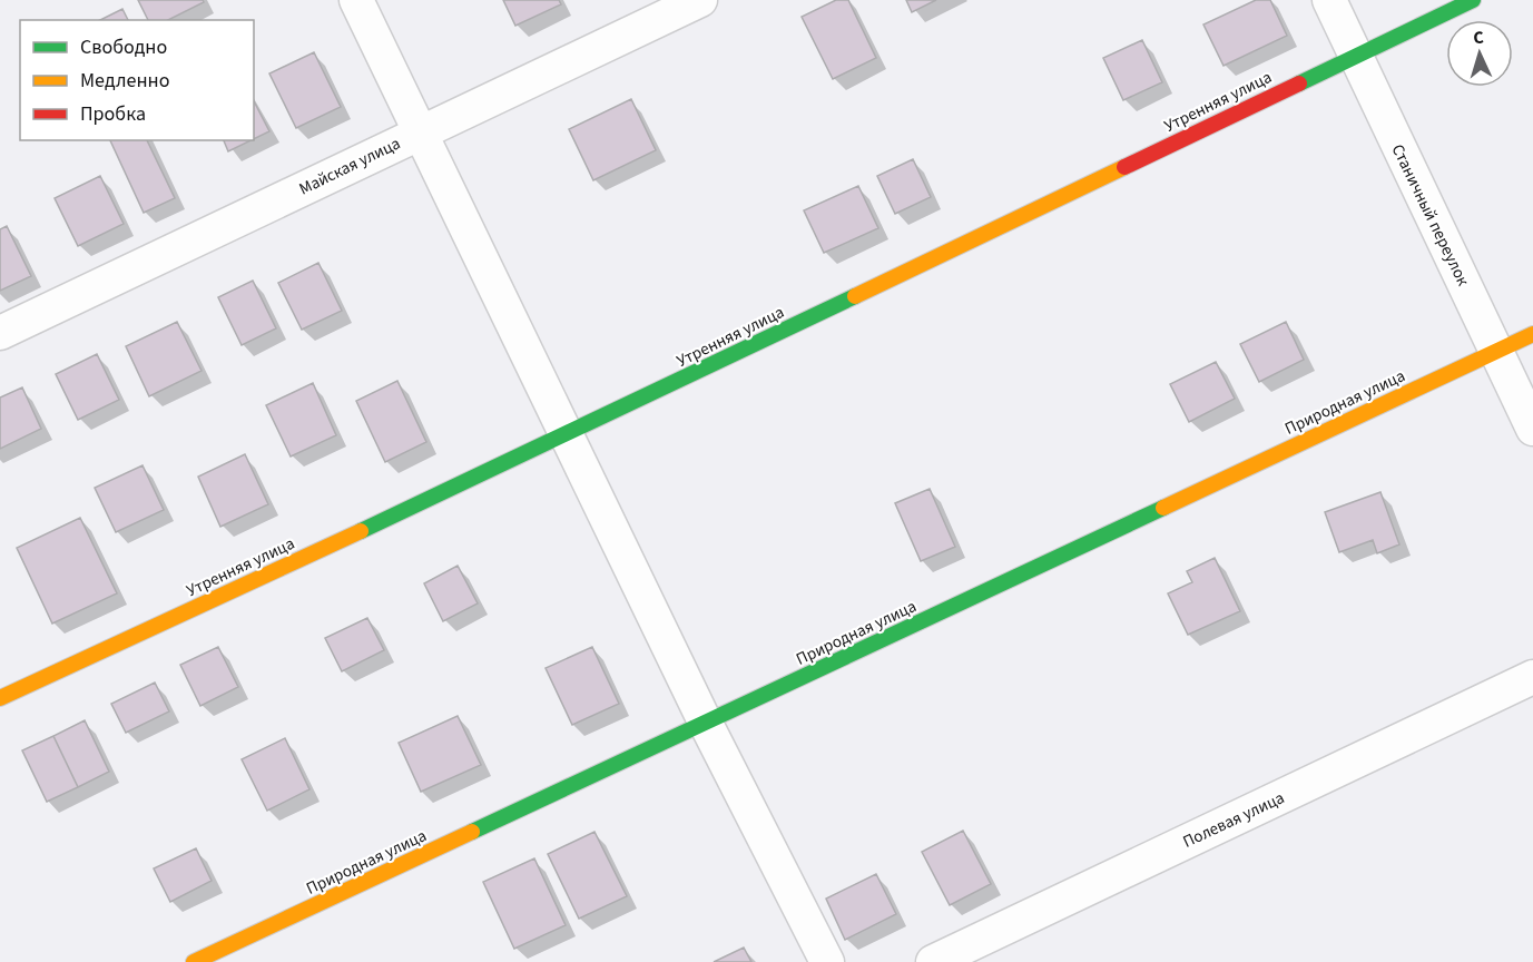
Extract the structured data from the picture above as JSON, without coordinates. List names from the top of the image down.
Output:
{
  "streets": {
    "street": [
      "Утренняя улица",
      "Майская улица",
      "Станичный переулок",
      "Природная улица",
      "Полевая улица"
    ]
  },
  "crossings": [
    ["Утренняя улица", "Станичный переулок"],
    ["Станичный переулок", "Природная улица"]
  ],
  "legend": ["Свободно", "Медленно", "Пробка"],
  "north": "top"
}
